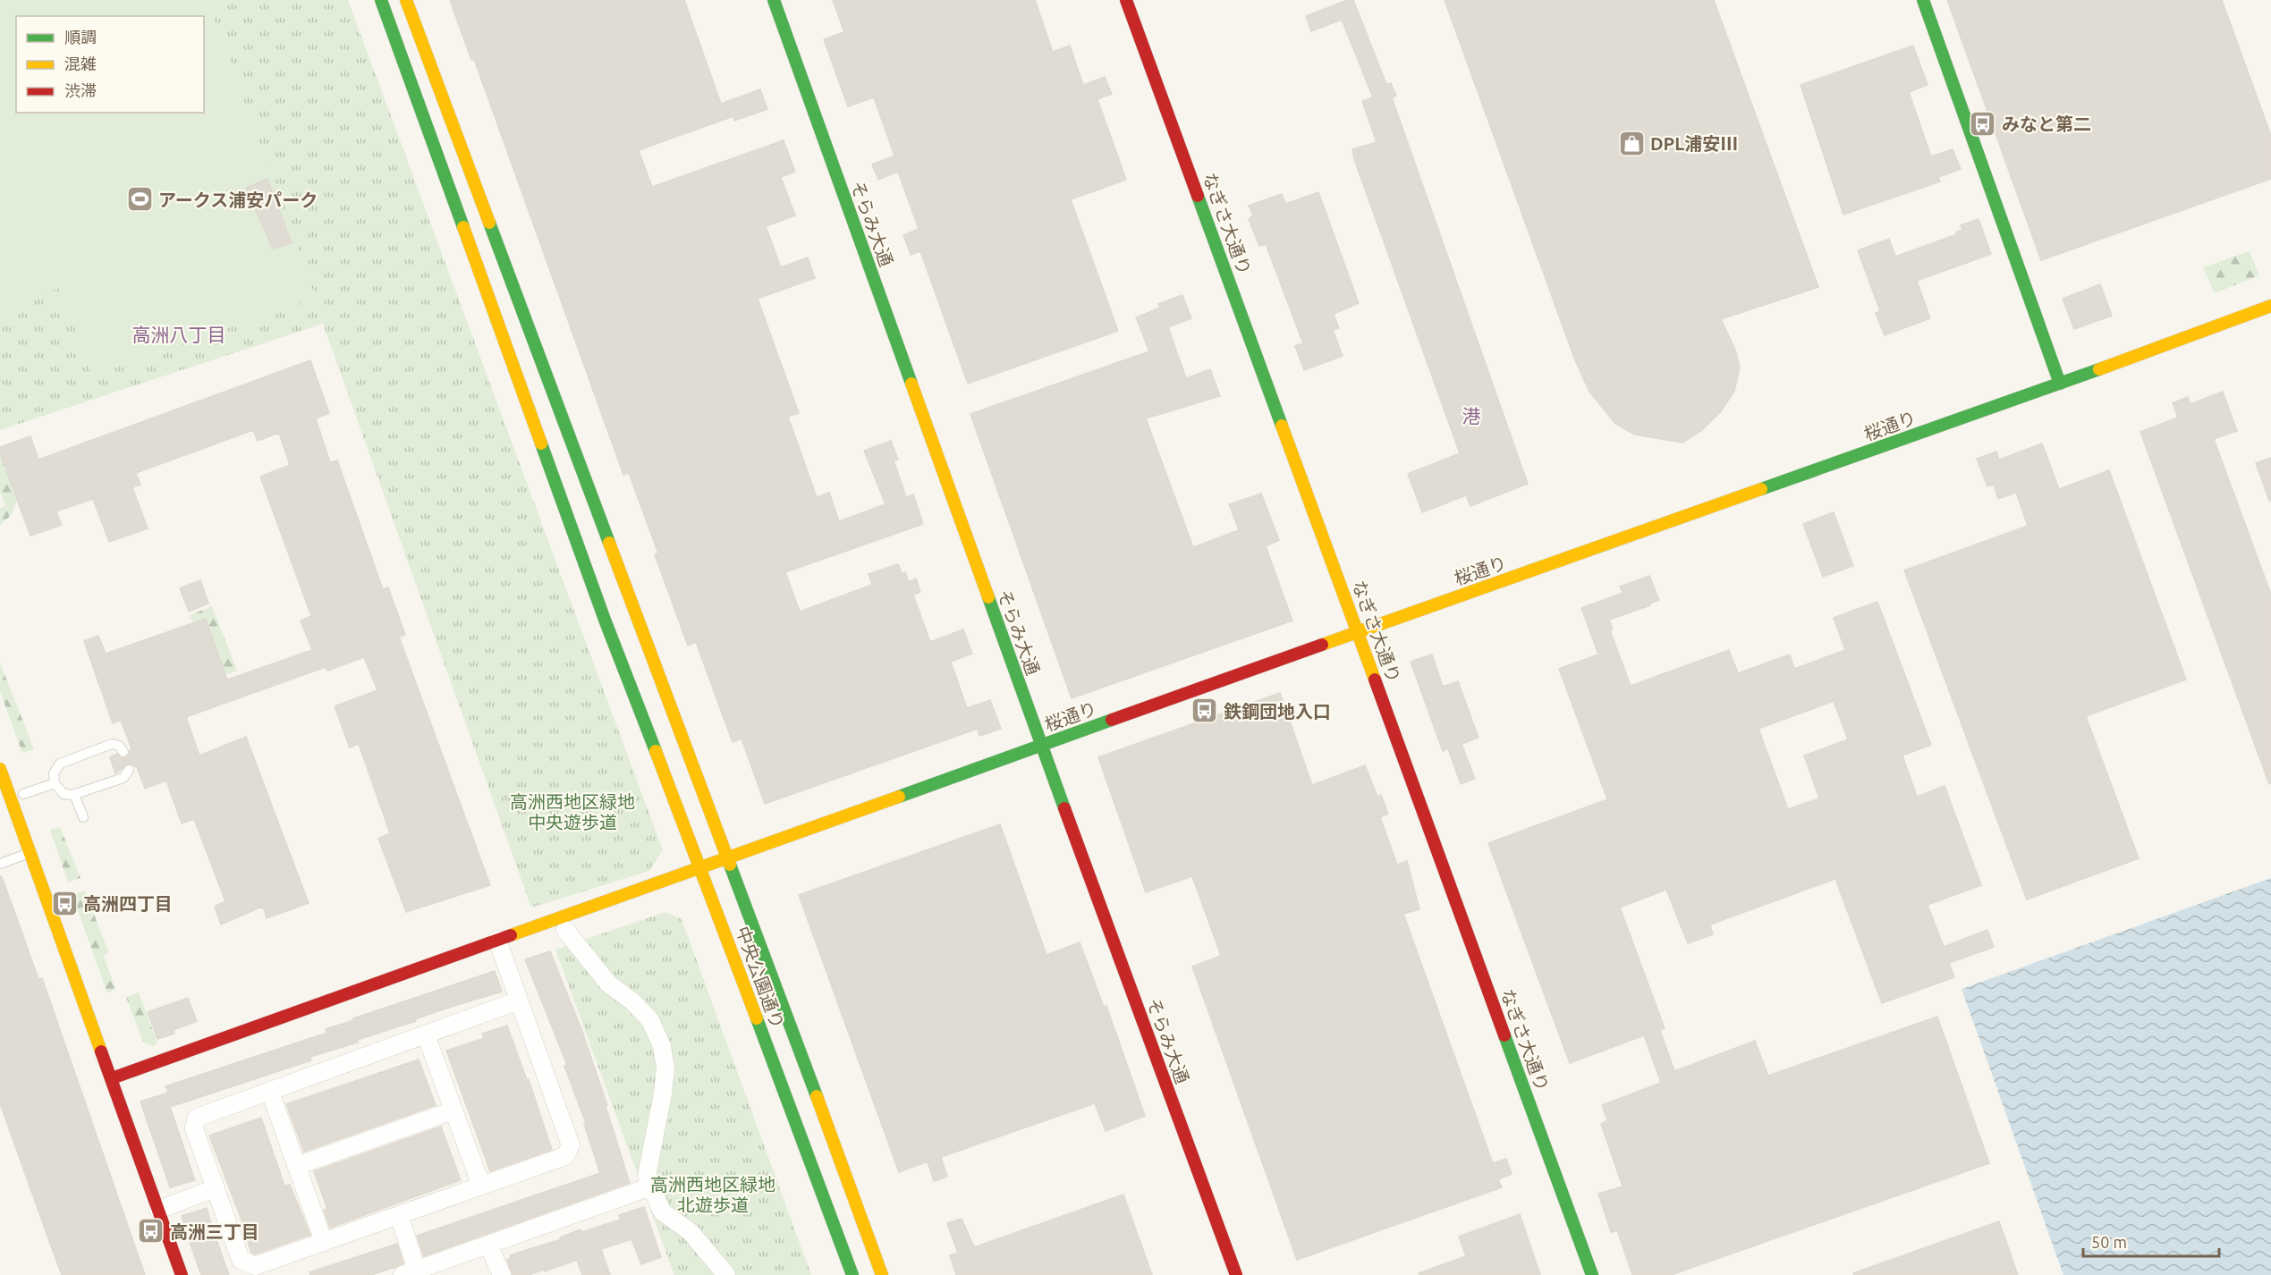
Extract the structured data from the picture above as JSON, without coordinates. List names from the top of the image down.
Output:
{
  "streets": {
    "street": [
      "そらみ大通",
      "なぎさ大通り",
      "桜通り",
      "中央公園通り"
    ]
  },
  "crossings": [
    ["そらみ大通", "桜通り"],
    ["なぎさ大通り", "桜通り"],
    ["桜通り", "中央公園通り"]
  ],
  "districts": ["高洲八丁目", "港"],
  "parks": ["高洲西地区緑地 中央遊歩道", "高洲西地区緑地 北遊歩道"],
  "places": {
    "bus stop": [
      "みなと第二",
      "鉄鋼団地入口",
      "高洲四丁目",
      "高洲三丁目"
    ],
    "shop": ["DPL浦安Ⅲ"],
    "sports": ["アークス浦安パーク"]
  },
  "legend": ["順調", "混雑", "渋滞"],
  "scale_bar": "50 m"
}
